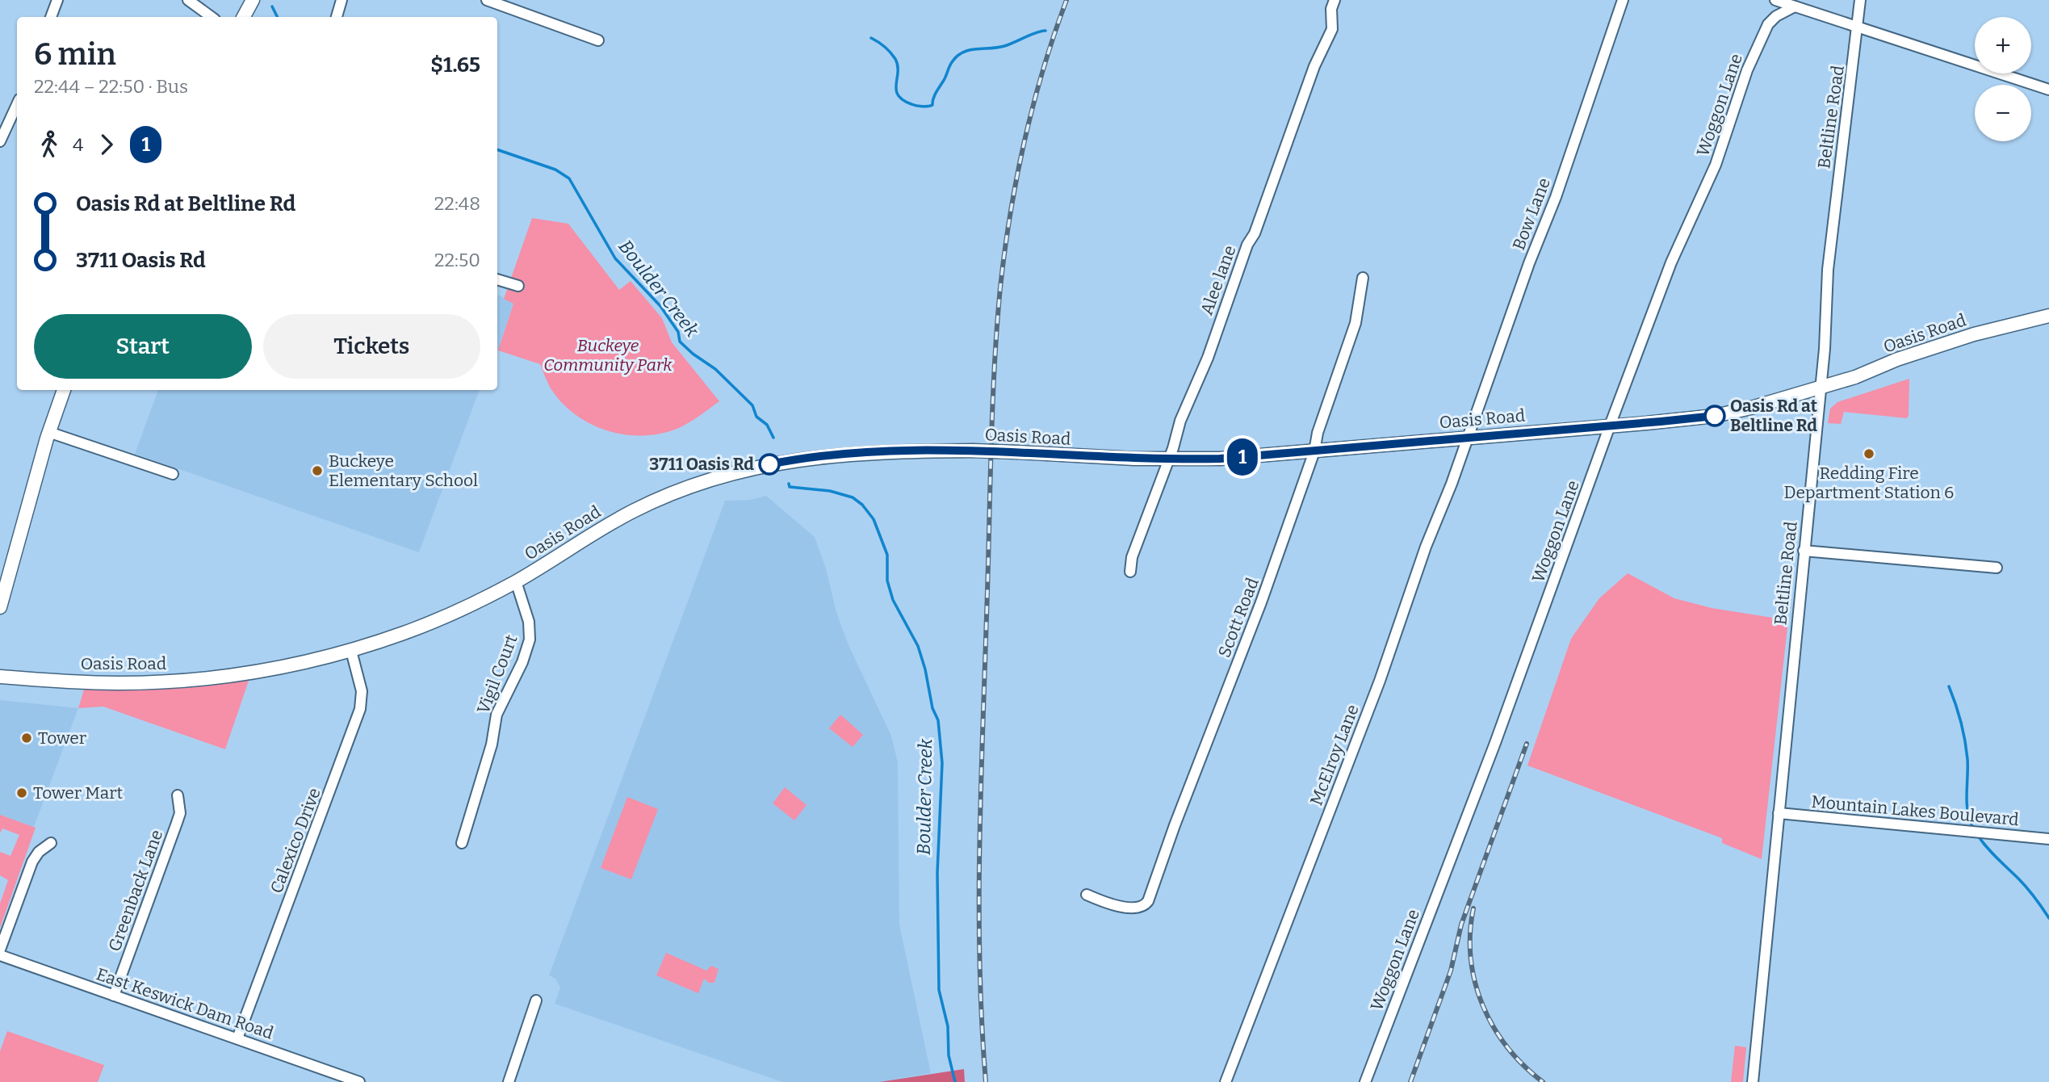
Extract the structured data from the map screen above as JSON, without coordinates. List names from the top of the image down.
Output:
{
  "streets": {
    "main road": ["Oasis Road"],
    "street": [
      "Woggon Lane",
      "Beltline Road",
      "Bow Lane",
      "Alee lane",
      "Scott Road",
      "Vigil Court",
      "McElroy Lane",
      "Mountain Lakes Boulevard",
      "Calexico Drive",
      "Greenback Lane",
      "East Keswick Dam Road"
    ]
  },
  "crossings": [
    ["Woggon Lane", "Oasis Road"],
    ["Beltline Road", "Oasis Road"],
    ["Beltline Road", "Mountain Lakes Boulevard"],
    ["Bow Lane", "Oasis Road"],
    ["Bow Lane", "McElroy Lane"],
    ["Alee lane", "Oasis Road"],
    ["Oasis Road", "Scott Road"],
    ["Oasis Road", "Vigil Court"],
    ["Oasis Road", "McElroy Lane"],
    ["Oasis Road", "Calexico Drive"],
    ["Calexico Drive", "East Keswick Dam Road"],
    ["Greenback Lane", "East Keswick Dam Road"]
  ],
  "water": ["Boulder Creek"],
  "parks": ["Buckeye Community Park"],
  "places": [
    "Oasis Rd at Beltline Rd",
    "Redding Fire Department Station 6",
    "3711 Oasis Rd",
    "Buckeye Elementary School",
    "Tower",
    "Tower Mart"
  ],
  "lines": ["bus line 1"],
  "page": {
    "on_map": "1",
    "map_buttons": ["+", "−"],
    "heading": ["6 min", "22:44 – 22:50 · Bus", "$1.65"],
    "legs": ["4", "1"],
    "list": [
      {
        "name": "Oasis Rd at Beltline Rd",
        "value": "22:48"
      },
      {
        "name": "3711 Oasis Rd",
        "value": "22:50"
      }
    ],
    "buttons": ["Start", "Tickets"]
  }
}
